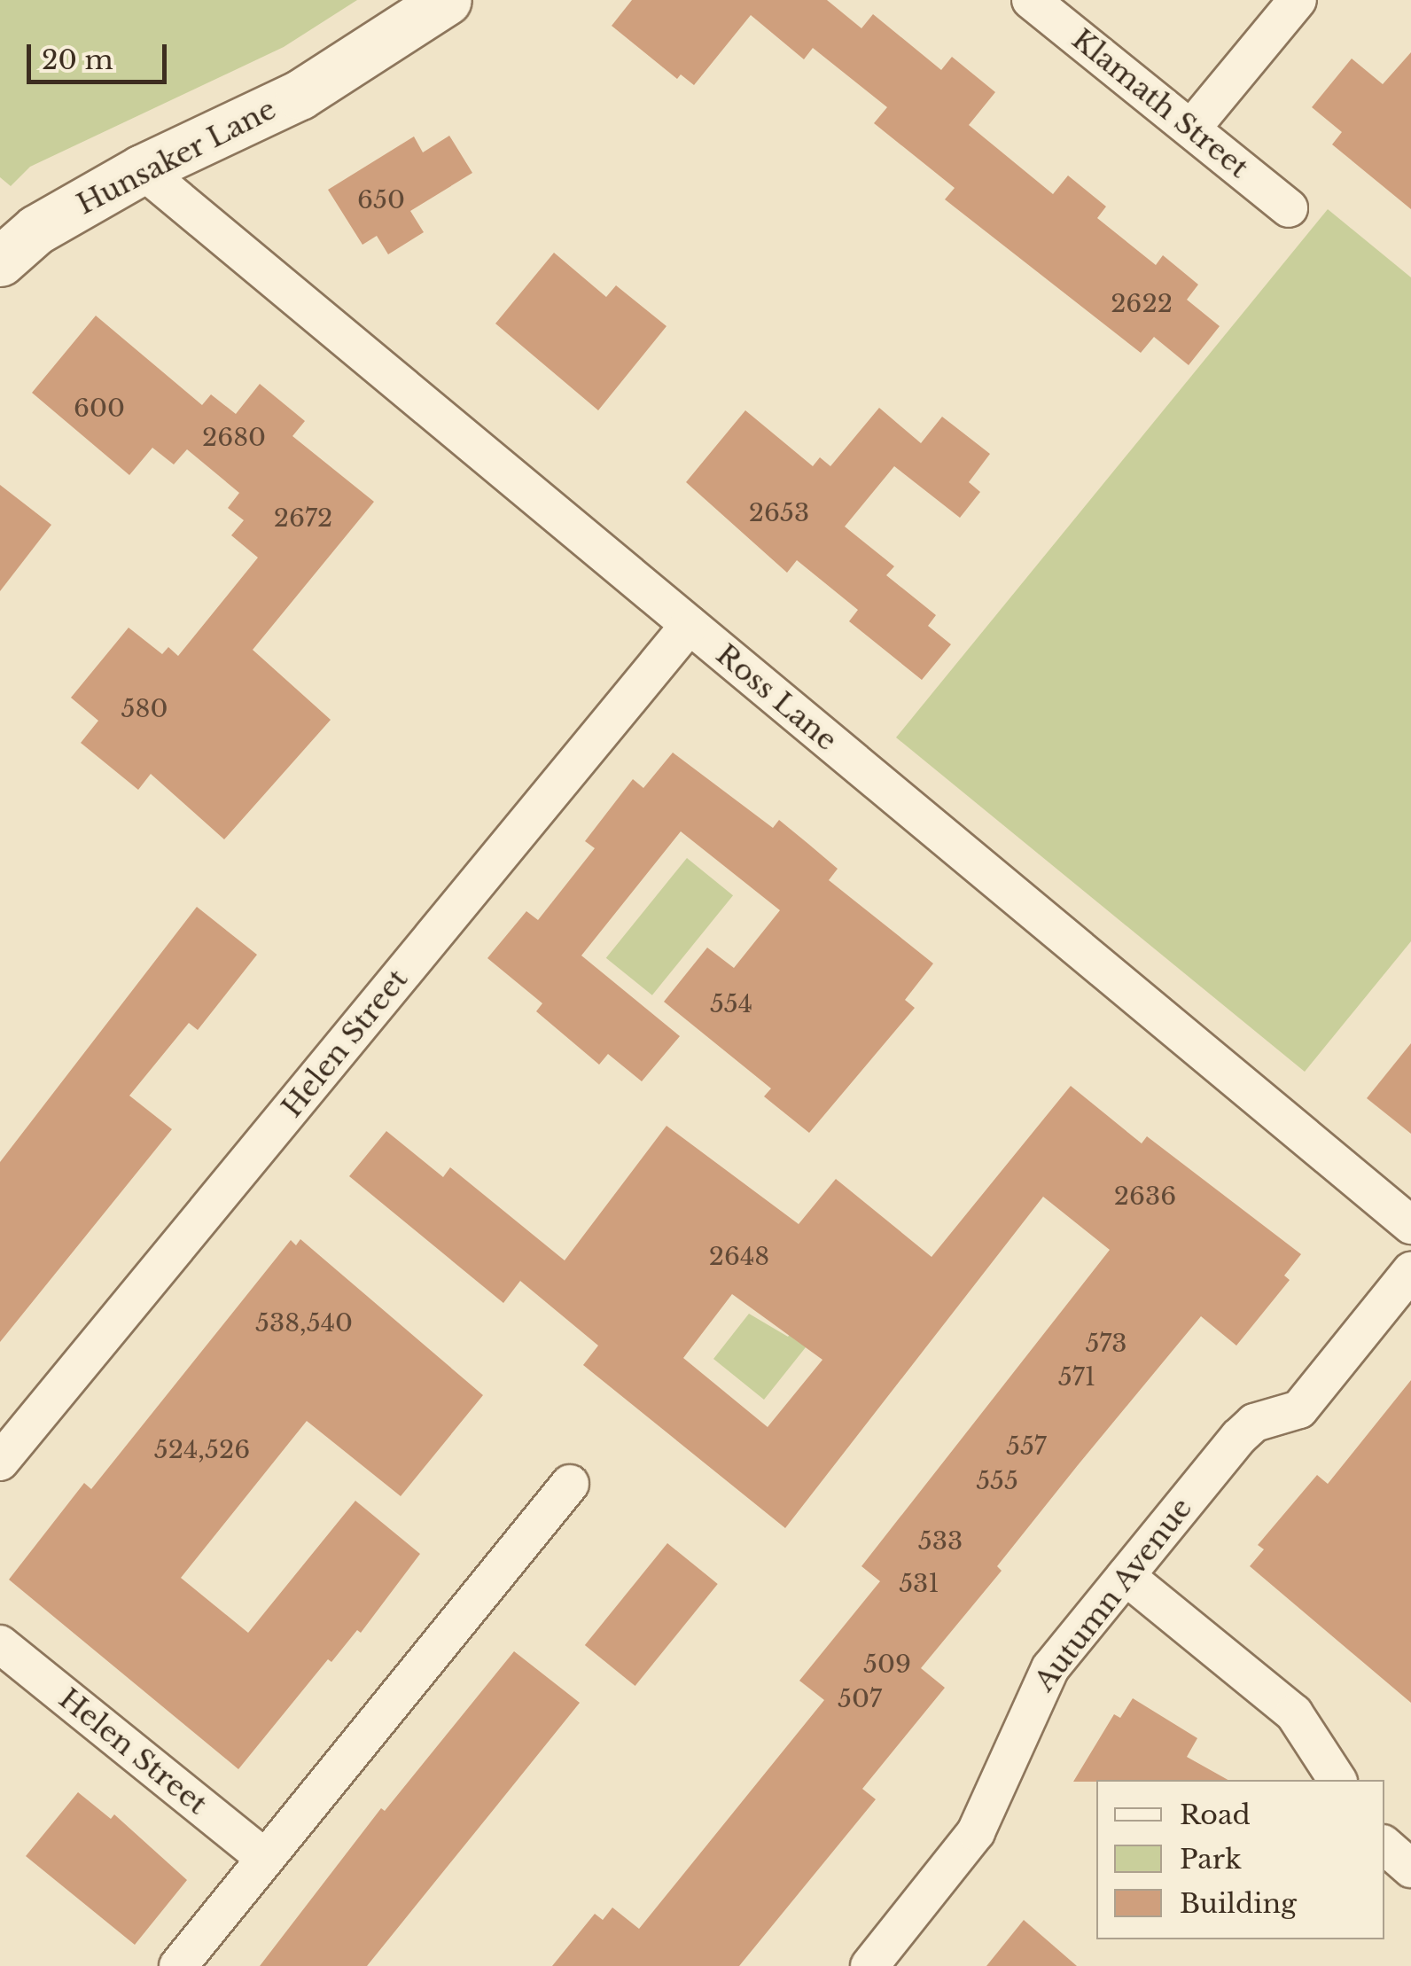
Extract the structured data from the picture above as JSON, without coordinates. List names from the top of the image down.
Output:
{
  "streets": {
    "street": [
      "Klamath Street",
      "Hunsaker Lane",
      "Ross Lane",
      "Helen Street",
      "Autumn Avenue"
    ]
  },
  "crossings": [
    ["Hunsaker Lane", "Ross Lane"],
    ["Ross Lane", "Helen Street"]
  ],
  "house_numbers": [
    "650",
    "2622",
    "600",
    "2680",
    "2653",
    "2672",
    "580",
    "554",
    "2636",
    "2648",
    "538,540",
    "573",
    "571",
    "557",
    "524,526",
    "555",
    "533",
    "531",
    "509",
    "507"
  ],
  "legend": ["Road", "Park", "Building"],
  "scale_bar": "20 m"
}
